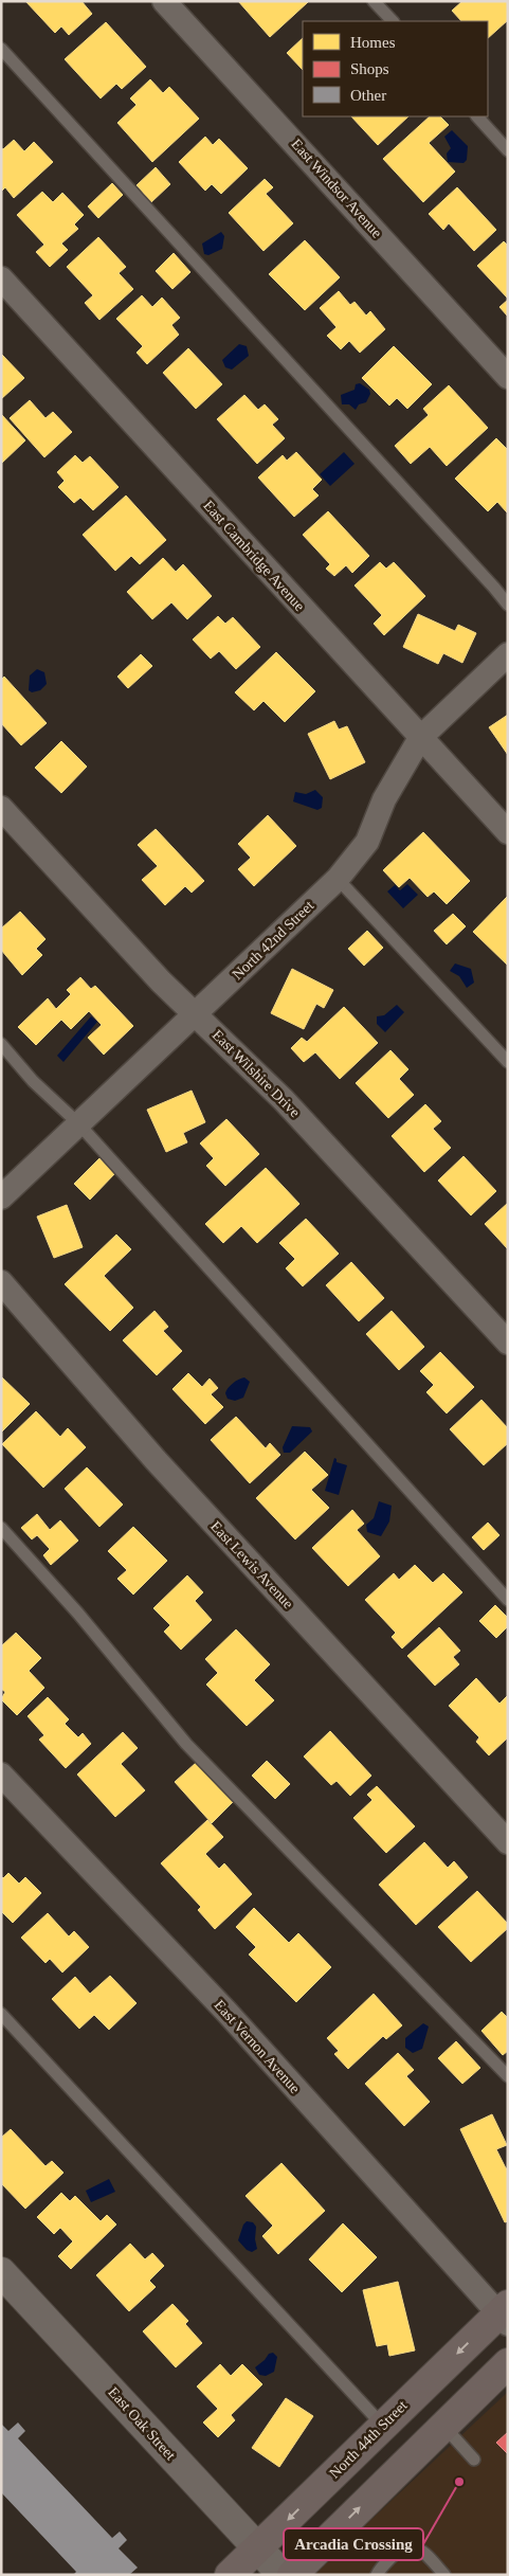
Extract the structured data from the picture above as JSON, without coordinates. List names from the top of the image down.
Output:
{
  "streets": {
    "main road": ["North 44th Street"],
    "street": [
      "East Windsor Avenue",
      "East Cambridge Avenue",
      "North 42nd Street",
      "East Wilshire Drive",
      "East Lewis Avenue",
      "East Vernon Avenue",
      "East Oak Street"
    ]
  },
  "crossings": [
    ["East Cambridge Avenue", "North 42nd Street"],
    ["North 42nd Street", "East Wilshire Drive"],
    ["East Vernon Avenue", "North 44th Street"],
    ["East Oak Street", "North 44th Street"]
  ],
  "places": ["Arcadia Crossing"],
  "legend": ["Homes", "Shops", "Other"]
}
